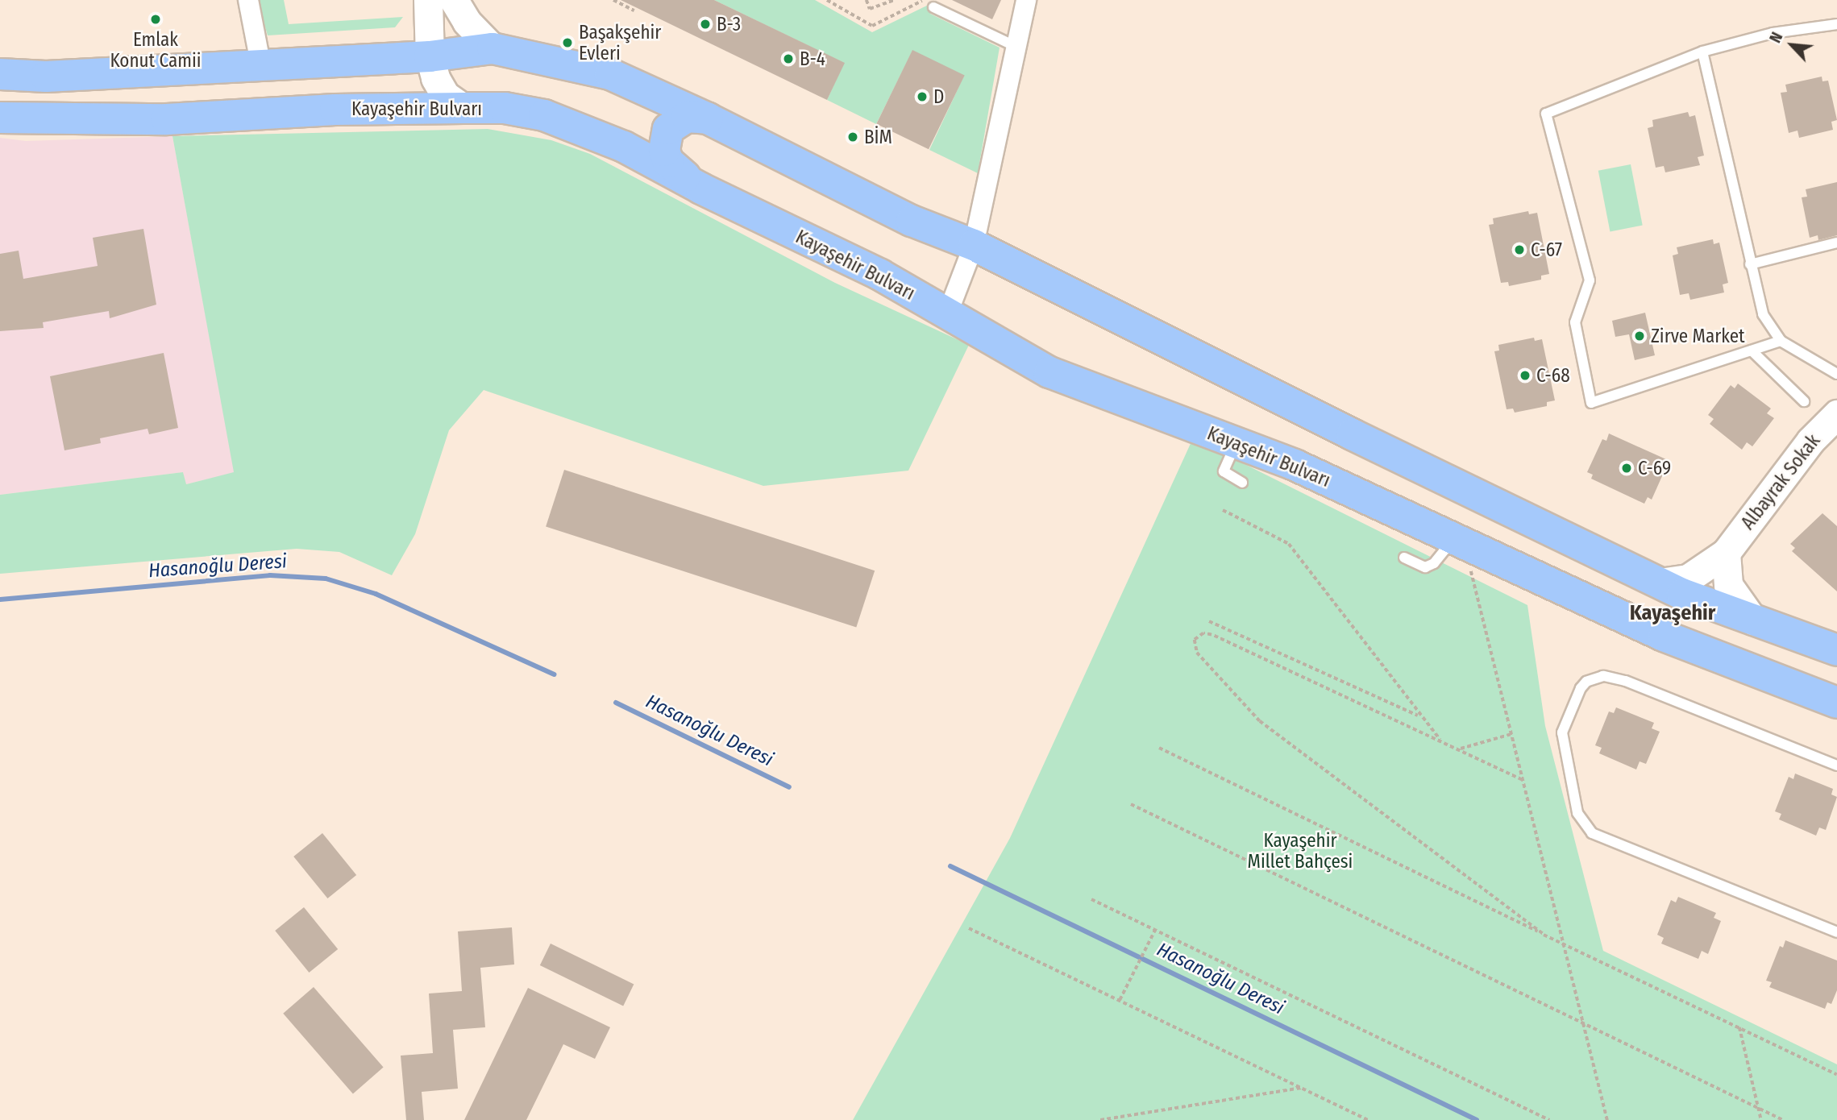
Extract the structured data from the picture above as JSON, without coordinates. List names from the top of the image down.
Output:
{
  "streets": {
    "main road": ["Kayaşehir Bulvarı"],
    "street": ["Albayrak Sokak"]
  },
  "districts": ["Kayaşehir"],
  "water": ["Hasanoğlu Deresi"],
  "parks": ["Kayaşehir Millet Bahçesi"],
  "places": [
    "Emlak Konut Camii",
    "B-3",
    "Başakşehir Evleri",
    "B-4",
    "D",
    "BİM",
    "C-67",
    "Zirve Market",
    "C-68",
    "C-69"
  ],
  "north": "top left"
}
